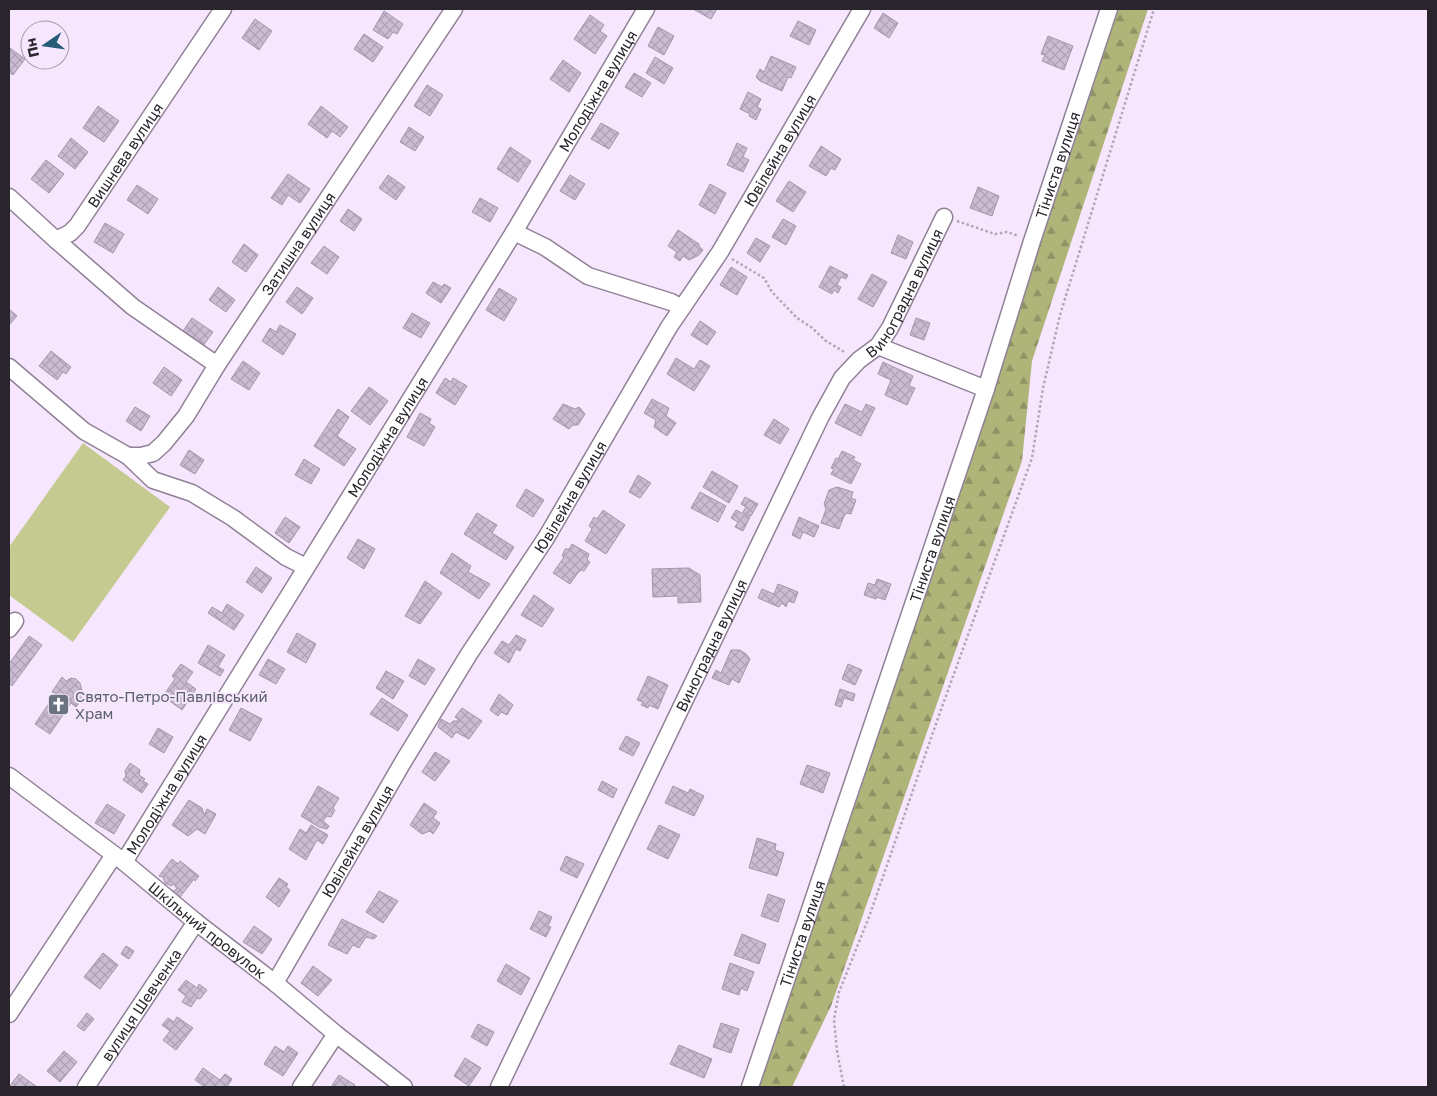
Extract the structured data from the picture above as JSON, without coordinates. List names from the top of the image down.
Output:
{
  "streets": {
    "street": [
      "Молодіжна вулиця",
      "Ювілейна вулиця",
      "Вишнева вулиця",
      "Тіниста вулиця",
      "Затишна вулиця",
      "Виноградна вулиця",
      "Шкільний провулок",
      "вулиця Шевченка"
    ]
  },
  "crossings": [
    ["Молодіжна вулиця", "Шкільний провулок"],
    ["Ювілейна вулиця", "Шкільний провулок"],
    ["Шкільний провулок", "вулиця Шевченка"]
  ],
  "places": {
    "church": ["Свято-Петро-Павлівський Храм"]
  },
  "north": "left"
}
